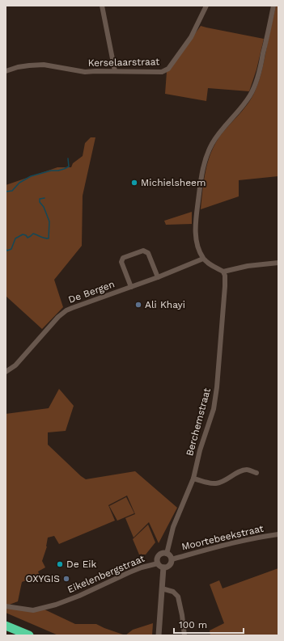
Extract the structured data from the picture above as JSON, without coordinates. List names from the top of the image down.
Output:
{
  "streets": {
    "street": [
      "Kerselaarstraat",
      "De Bergen",
      "Berchemstraat",
      "Moortebeekstraat",
      "Eikelenbergstraat"
    ]
  },
  "crossings": [
    ["Berchemstraat", "Moortebeekstraat"],
    ["Berchemstraat", "Eikelenbergstraat"],
    ["Moortebeekstraat", "Eikelenbergstraat"]
  ],
  "places": [
    "Michielsheem",
    "Ali Khayi",
    "De Eik",
    "OXYGIS"
  ],
  "scale_bar": "100 m"
}
